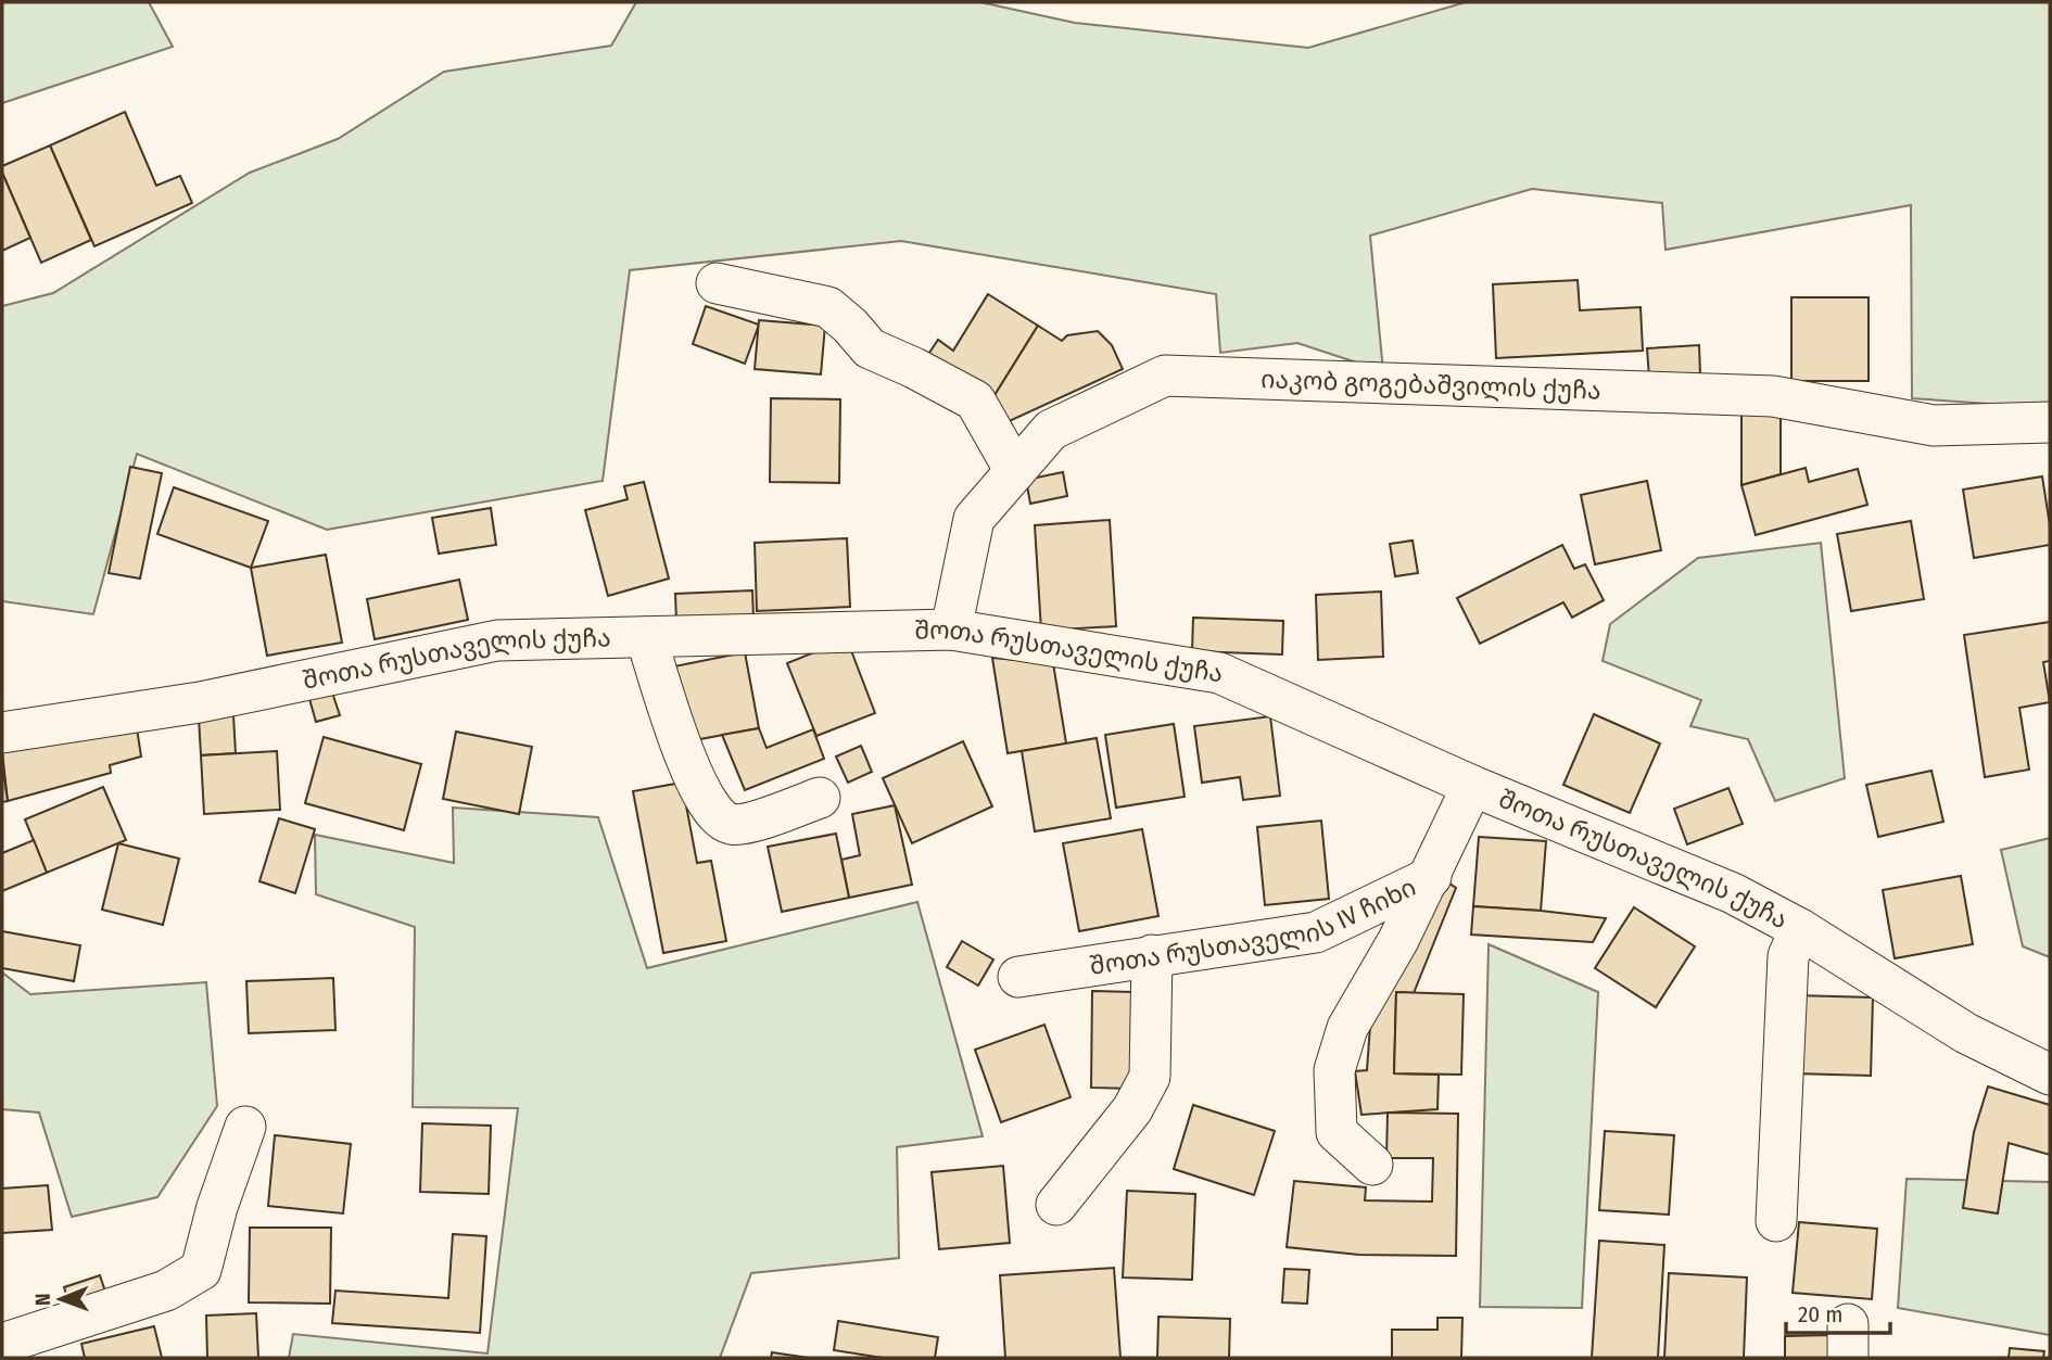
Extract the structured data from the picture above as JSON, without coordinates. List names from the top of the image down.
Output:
{
  "streets": {
    "street": ["იაკობ გოგებაშვილის ქუჩა", "შოთა რუსთაველის ქუჩა", "შოთა რუსთაველის IV ჩიხი"]
  },
  "crossings": [
    ["იაკობ გოგებაშვილის ქუჩა", "შოთა რუსთაველის ქუჩა"],
    ["შოთა რუსთაველის ქუჩა", "შოთა რუსთაველის IV ჩიხი"]
  ],
  "scale_bar": "20 m",
  "north": "left"
}
